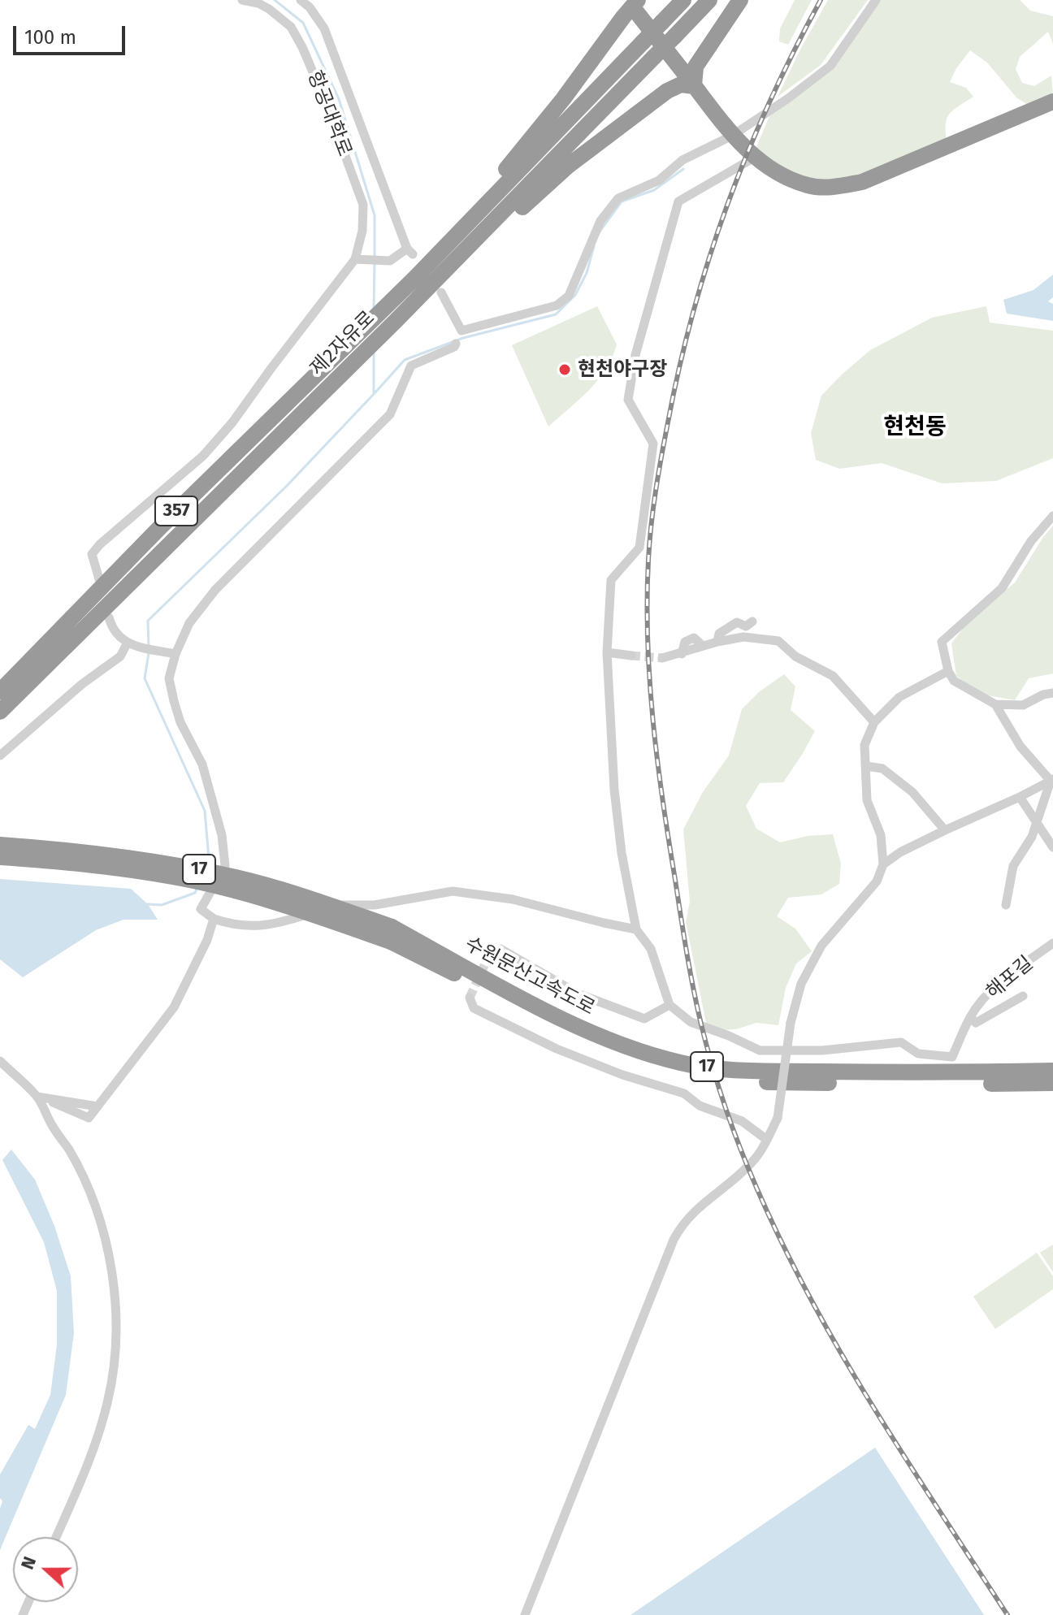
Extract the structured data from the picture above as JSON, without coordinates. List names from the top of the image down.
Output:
{
  "streets": {
    "highway": [
      "제2자유로",
      "357",
      "17",
      "수원문산고속도로"
    ],
    "street": ["항공대학로", "해포길"]
  },
  "districts": ["현천동"],
  "places": ["현천야구장"],
  "scale_bar": "100 m",
  "north": "left"
}
